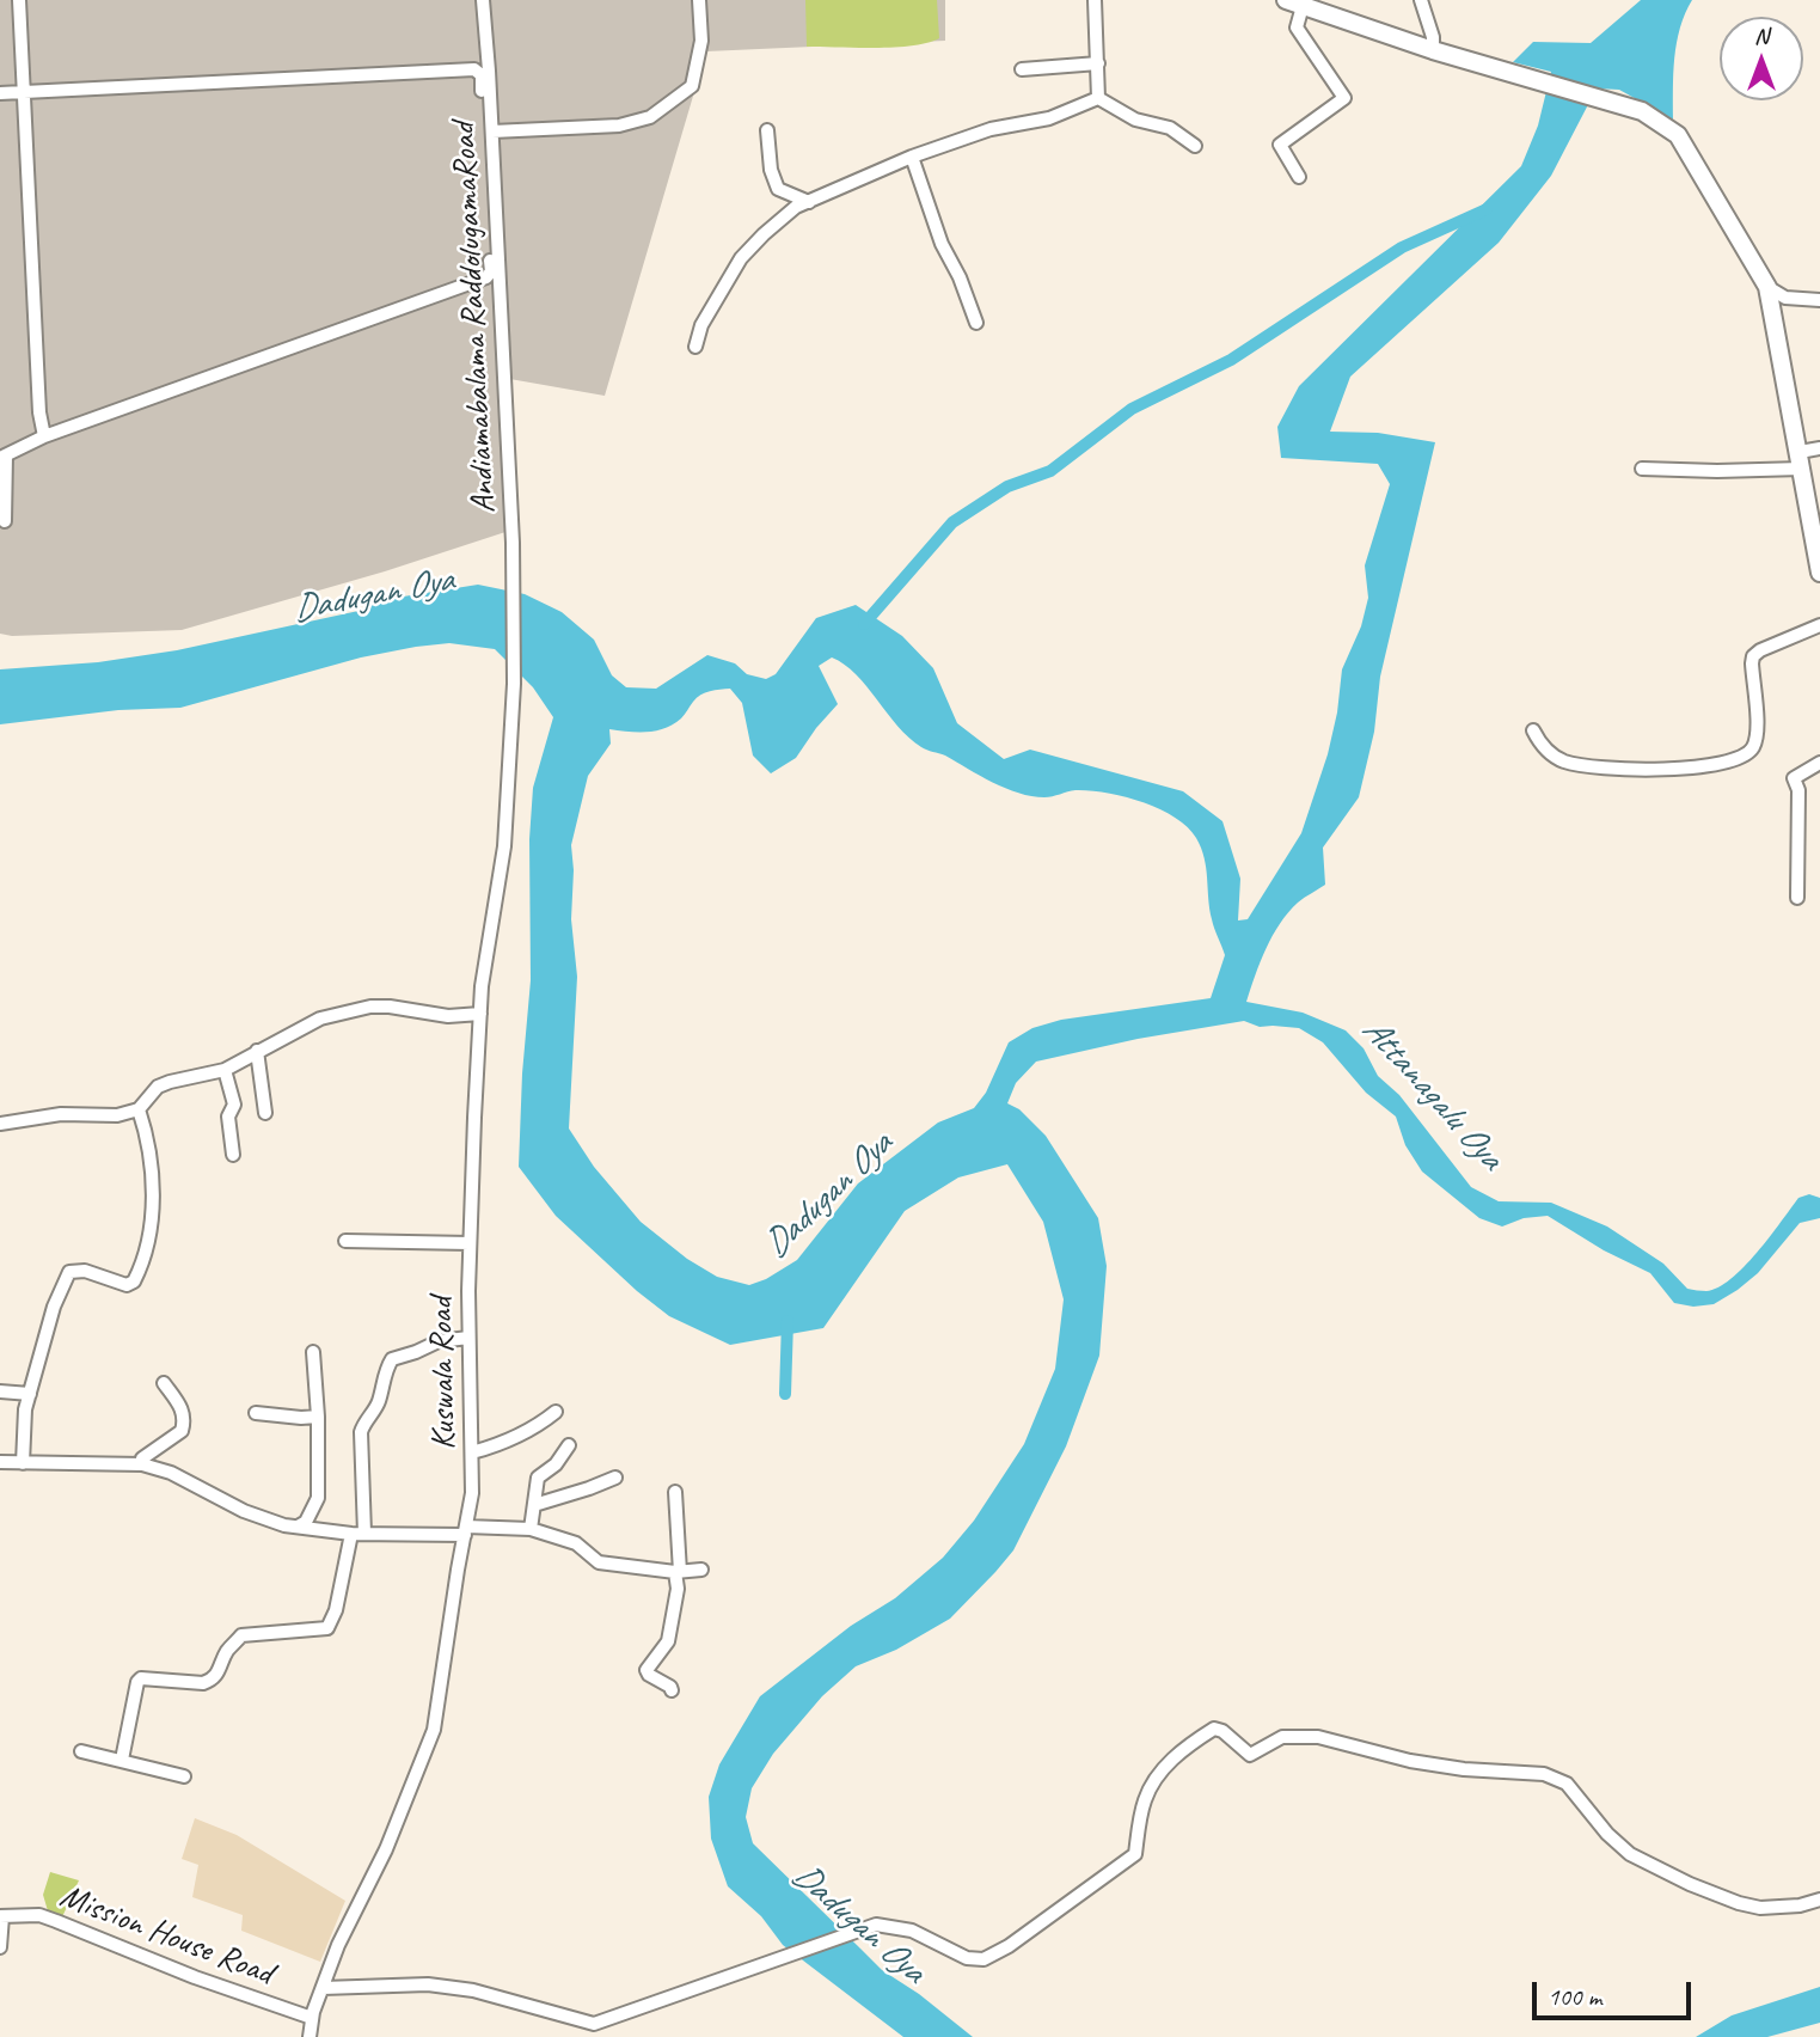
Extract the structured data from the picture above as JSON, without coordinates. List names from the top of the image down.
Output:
{
  "streets": {
    "street": ["Andiamabalama RaddolugamaRoad", "Kuswala Road", "Mission House Road"]
  },
  "crossings": [
    ["Andiamabalama RaddolugamaRoad", "Kuswala Road"],
    ["Kuswala Road", "Mission House Road"]
  ],
  "water": ["Dadugan Oya", "Attanagalu Oya"],
  "scale_bar": "100 m",
  "north": "top"
}
